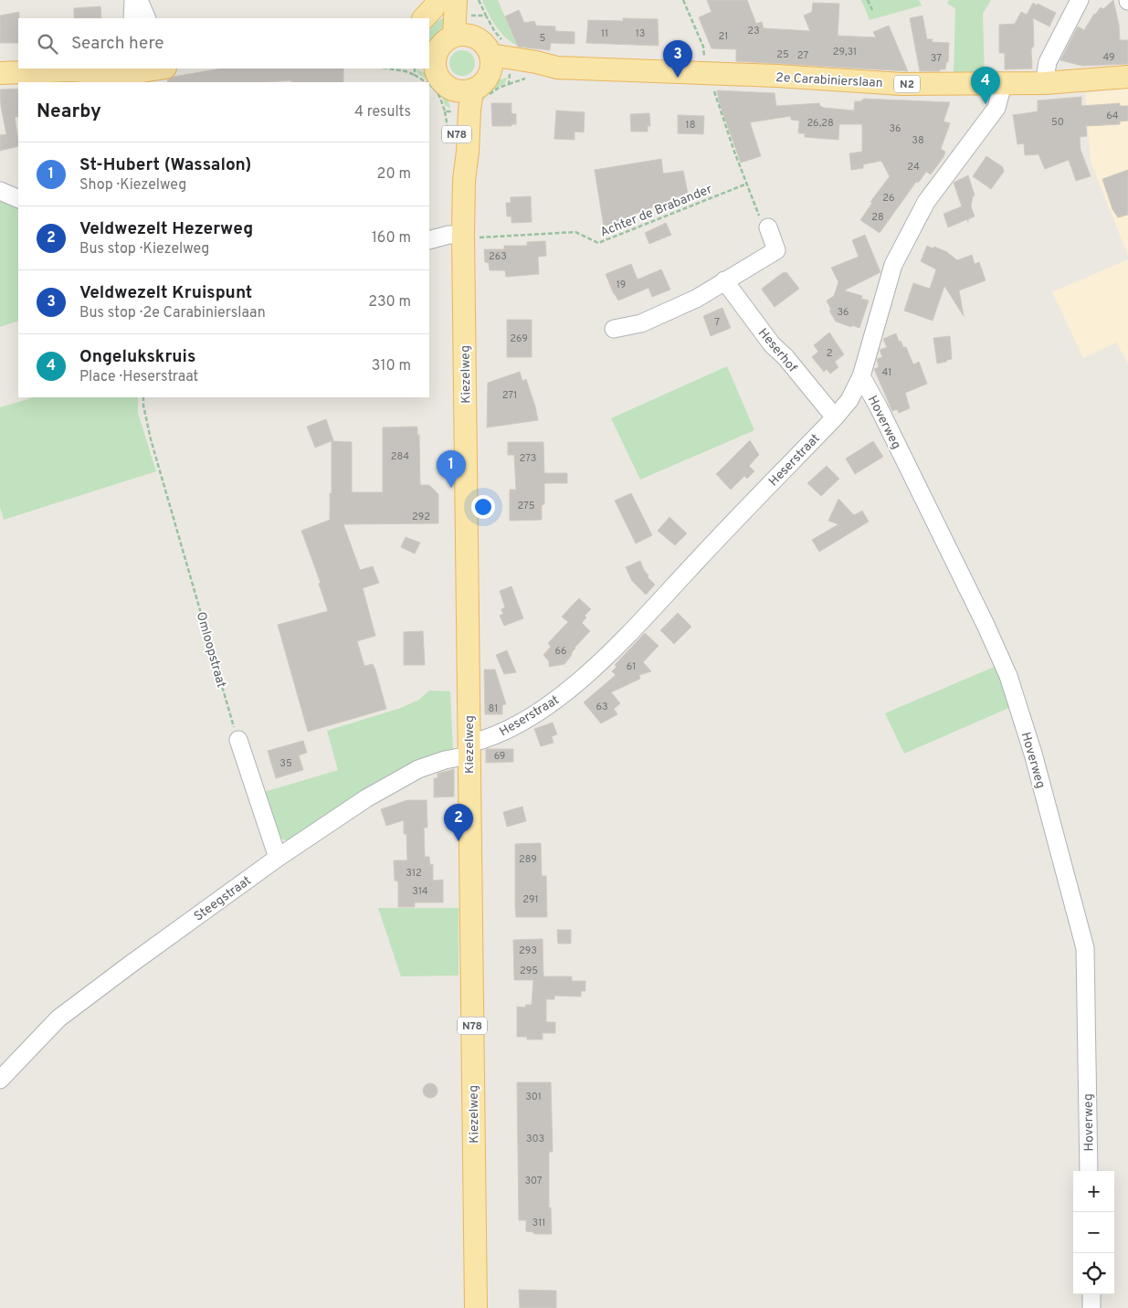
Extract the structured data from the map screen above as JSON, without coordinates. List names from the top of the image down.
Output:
{
  "streets": {
    "main road": [
      "2e Carabinierslaan",
      "N2",
      "N78",
      "Kiezelweg"
    ],
    "street": [
      "Heserhof",
      "Hoverweg",
      "Heserstraat",
      "Steegstraat"
    ],
    "path": ["Achter de Brabander", "Omloopstraat"]
  },
  "crossings": [
    ["2e Carabinierslaan", "Heserstraat"],
    ["Achter de Brabander", "Kiezelweg"],
    ["Heserhof", "Heserstraat"],
    ["Kiezelweg", "Heserstraat"],
    ["Kiezelweg", "Steegstraat"],
    ["Hoverweg", "Heserstraat"],
    ["Heserstraat", "Steegstraat"]
  ],
  "house_numbers": [
    "23",
    "11",
    "13",
    "21",
    "5",
    "29,31",
    "25",
    "27",
    "49",
    "37",
    "64",
    "50",
    "26,28",
    "18",
    "36",
    "38",
    "24",
    "26",
    "28",
    "263",
    "19",
    "36",
    "7",
    "269",
    "2",
    "41",
    "271",
    "284",
    "273",
    "275",
    "292",
    "66",
    "61",
    "63",
    "81",
    "69",
    "35",
    "289",
    "312",
    "314",
    "291",
    "293",
    "295",
    "301",
    "303",
    "307",
    "311"
  ],
  "page": {
    "search": "Search here",
    "pins": [
      "3",
      "4",
      "1",
      "2"
    ],
    "heading": ["Nearby", "4 results"],
    "list": [
      {
        "mark": "1",
        "name": "St-Hubert (Wassalon)",
        "note": "Shop · Kiezelweg",
        "value": "20 m"
      },
      {
        "mark": "2",
        "name": "Veldwezelt Hezerweg",
        "note": "Bus stop · Kiezelweg",
        "value": "160 m"
      },
      {
        "mark": "3",
        "name": "Veldwezelt Kruispunt",
        "note": "Bus stop · 2e Carabinierslaan",
        "value": "230 m"
      },
      {
        "mark": "4",
        "name": "Ongelukskruis",
        "note": "Place · Heserstraat",
        "value": "310 m"
      }
    ],
    "map_buttons": ["+", "−"]
  }
}
